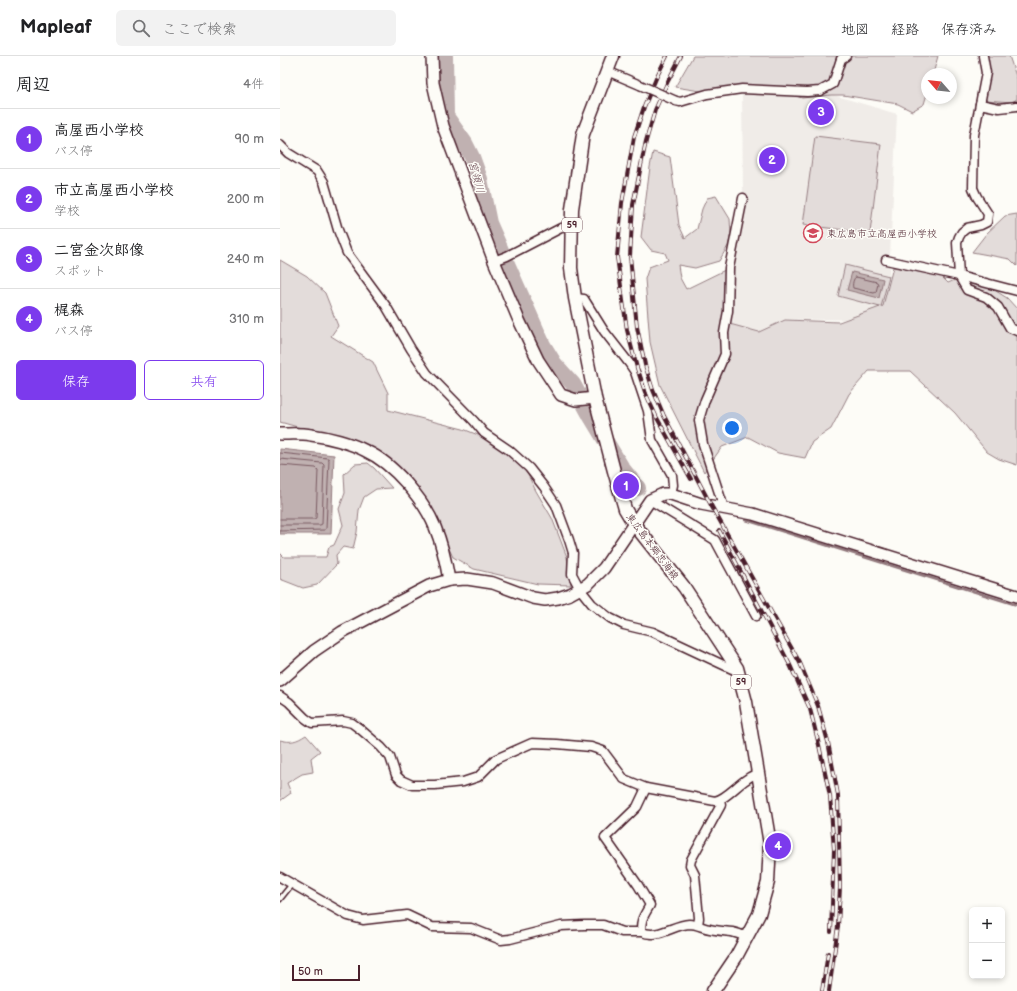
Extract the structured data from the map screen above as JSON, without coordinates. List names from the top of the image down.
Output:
{
  "streets": {
    "main road": ["59", "東広島本郷忠海線"]
  },
  "water": ["宮領川"],
  "places": {
    "school or university": ["東広島市立高屋西小学校"]
  },
  "scale_bar": "50 m",
  "north": "top left",
  "page": {
    "header": "Mapleaf",
    "search": "ここで検索",
    "nav": ["地図", "経路", "保存済み"],
    "heading": ["周辺", "4件"],
    "pins": [
      "3",
      "2",
      "1",
      "4"
    ],
    "list": [
      {
        "mark": "1",
        "name": "高屋西小学校",
        "note": "バス停",
        "value": "90 m"
      },
      {
        "mark": "2",
        "name": "市立高屋西小学校",
        "note": "学校",
        "value": "200 m"
      },
      {
        "mark": "3",
        "name": "二宮金次郎像",
        "note": "スポット",
        "value": "240 m"
      },
      {
        "mark": "4",
        "name": "梶森",
        "note": "バス停",
        "value": "310 m"
      }
    ],
    "buttons": ["保存", "共有"],
    "map_buttons": ["+", "−"],
    "scale": "50 m"
  }
}
